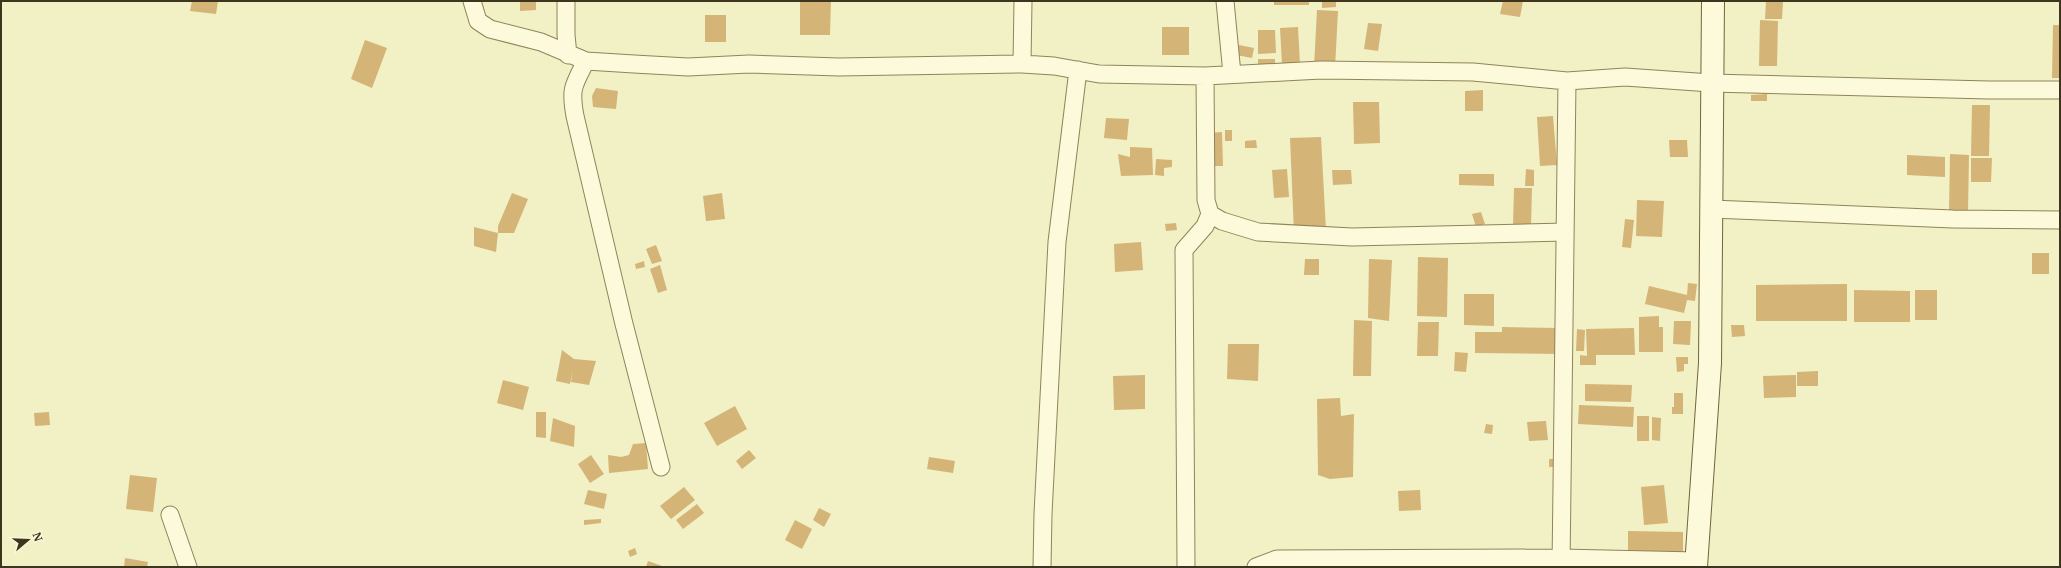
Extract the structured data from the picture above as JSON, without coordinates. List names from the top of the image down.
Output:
{
  "north": "right"
}
